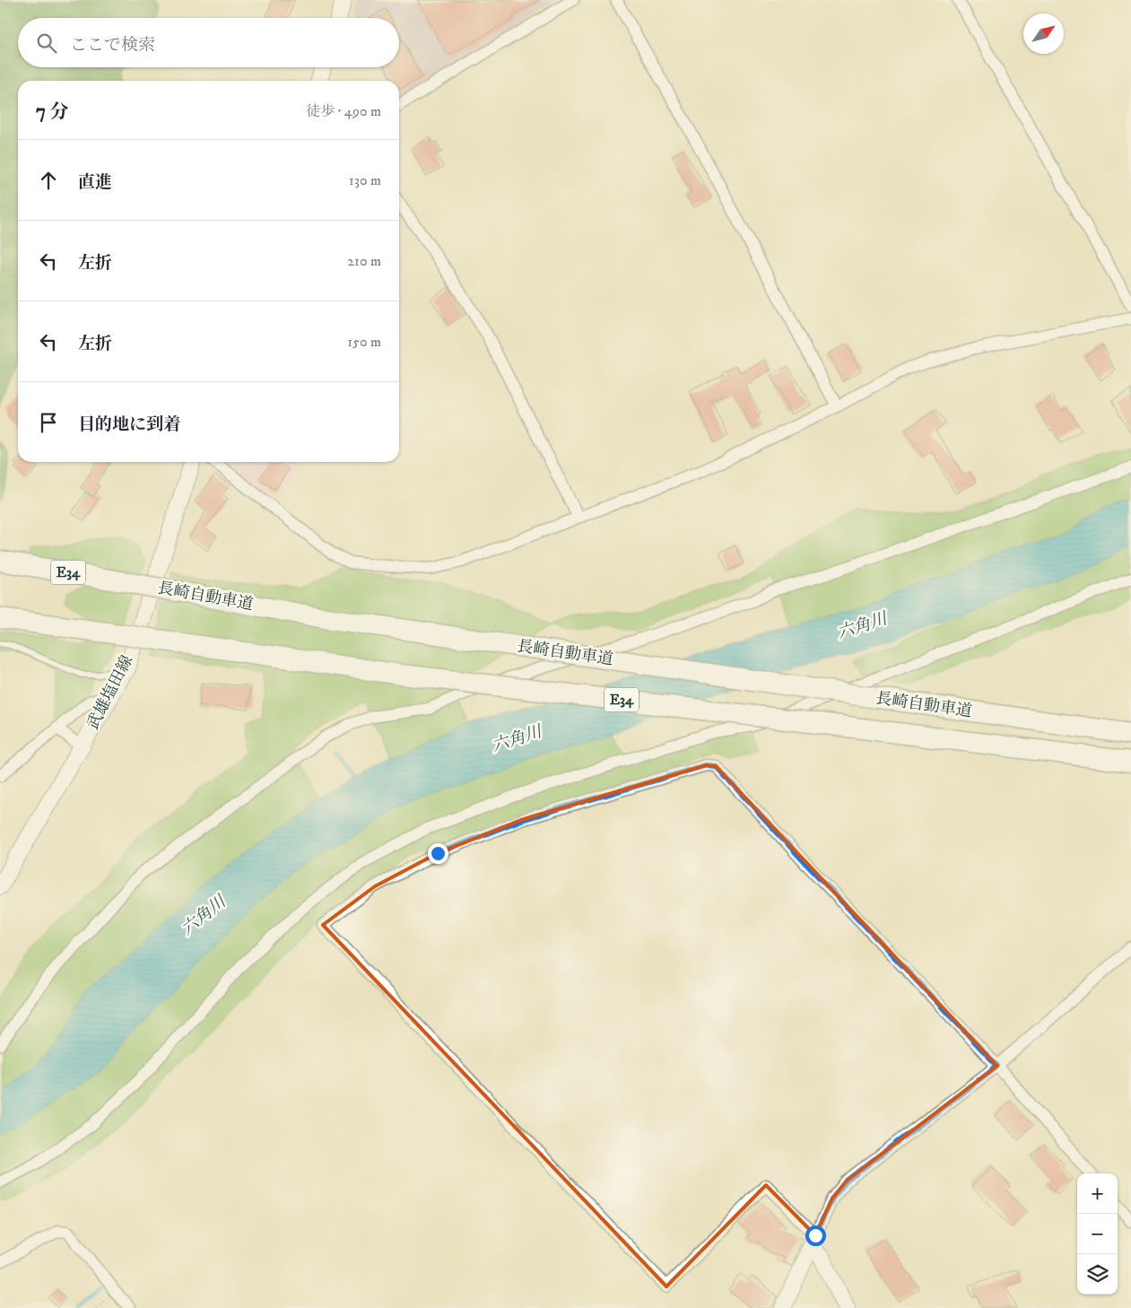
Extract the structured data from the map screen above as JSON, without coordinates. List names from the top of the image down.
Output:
{
  "streets": {
    "highway": ["E34", "長崎自動車道"],
    "main road": ["武雄塩田線"]
  },
  "water": ["六角川"],
  "north": "top right",
  "page": {
    "search": "ここで検索",
    "heading": ["7 分", "徒歩 · 490 m"],
    "list": [
      ["直進", "130 m"],
      ["左折", "210 m"],
      ["左折", "150 m"],
      "目的地に到着"
    ],
    "map_buttons": ["+", "−"]
  }
}
